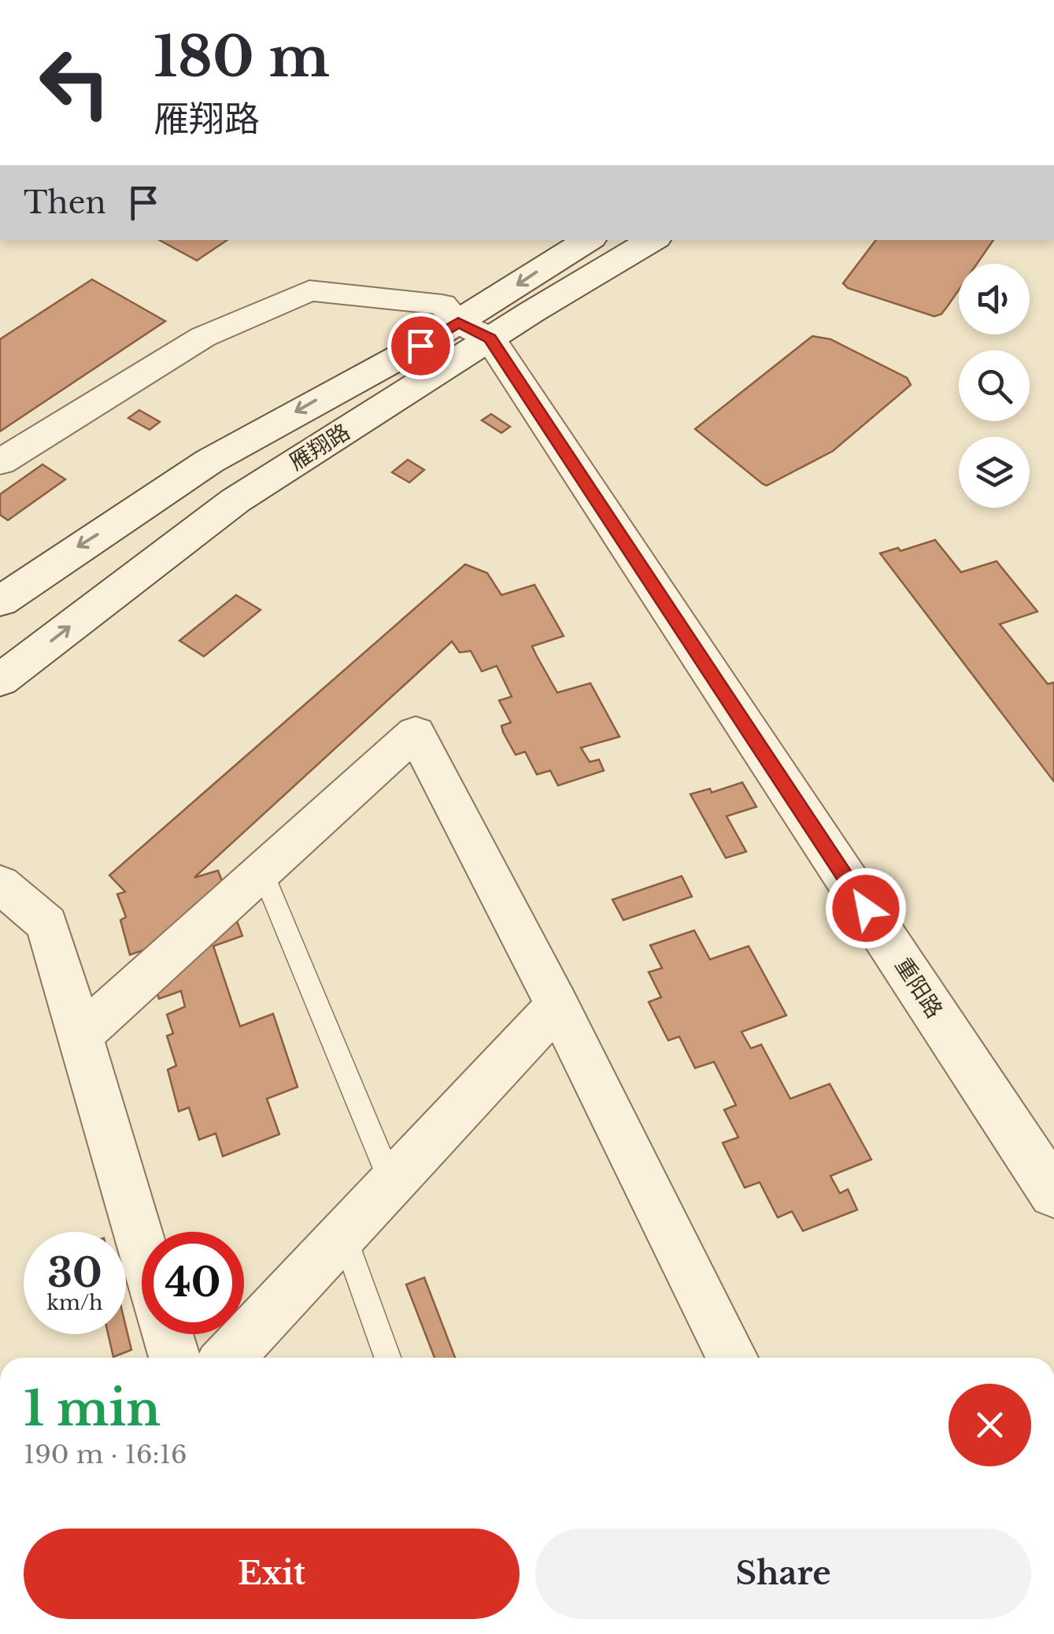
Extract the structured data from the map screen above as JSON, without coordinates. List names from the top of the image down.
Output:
{
  "streets": {
    "main road": ["雁翔路", "重阳路"]
  },
  "crossings": [
    ["雁翔路", "重阳路"]
  ],
  "page": {
    "turn": ["180 m", "雁翔路"],
    "then": "Then",
    "speed": "30 km/h",
    "limit": "40",
    "heading": ["1 min", "190 m · 16:16"],
    "buttons": ["Exit", "Share"]
  }
}
